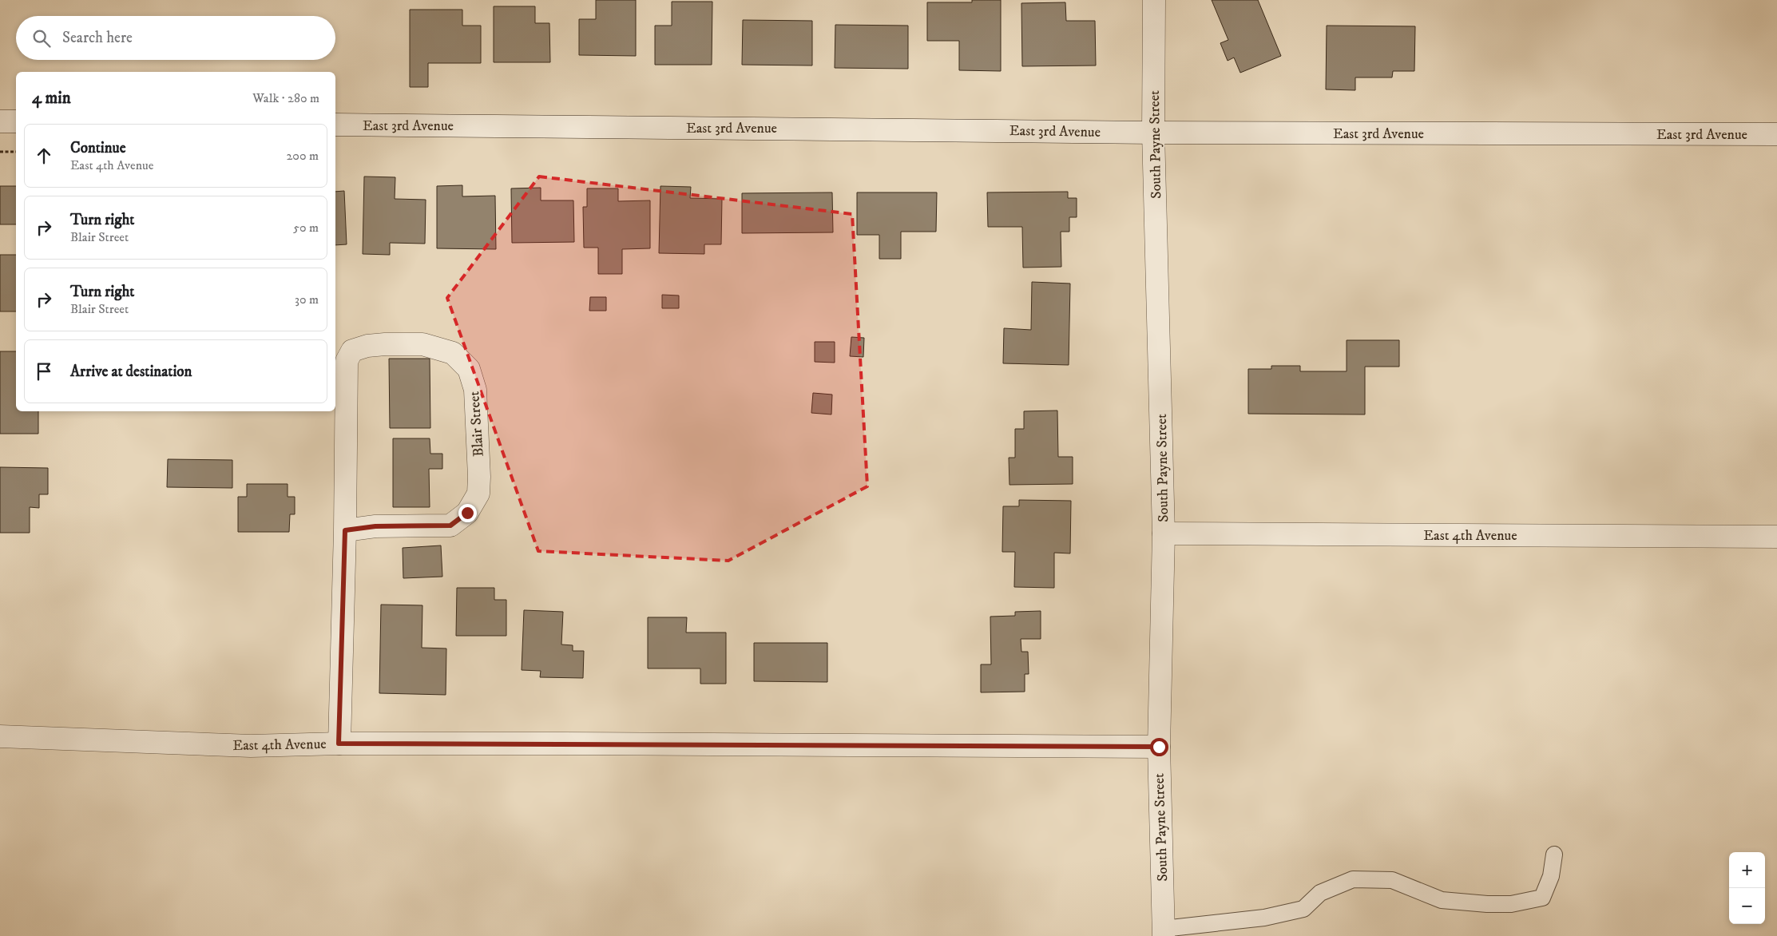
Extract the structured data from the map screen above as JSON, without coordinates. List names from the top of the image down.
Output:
{
  "streets": {
    "street": [
      "East 3rd Avenue",
      "South Payne Street",
      "Blair Street",
      "East 4th Avenue"
    ]
  },
  "crossings": [
    ["East 3rd Avenue", "South Payne Street"],
    ["South Payne Street", "East 4th Avenue"],
    ["Blair Street", "East 4th Avenue"]
  ],
  "page": {
    "search": "Search here",
    "heading": ["4 min", "Walk · 280 m"],
    "list": [
      ["Continue", "East 4th Avenue", "200 m"],
      ["Turn right", "Blair Street", "50 m"],
      ["Turn right", "Blair Street", "30 m"],
      "Arrive at destination"
    ],
    "map_buttons": ["+", "−"]
  }
}
